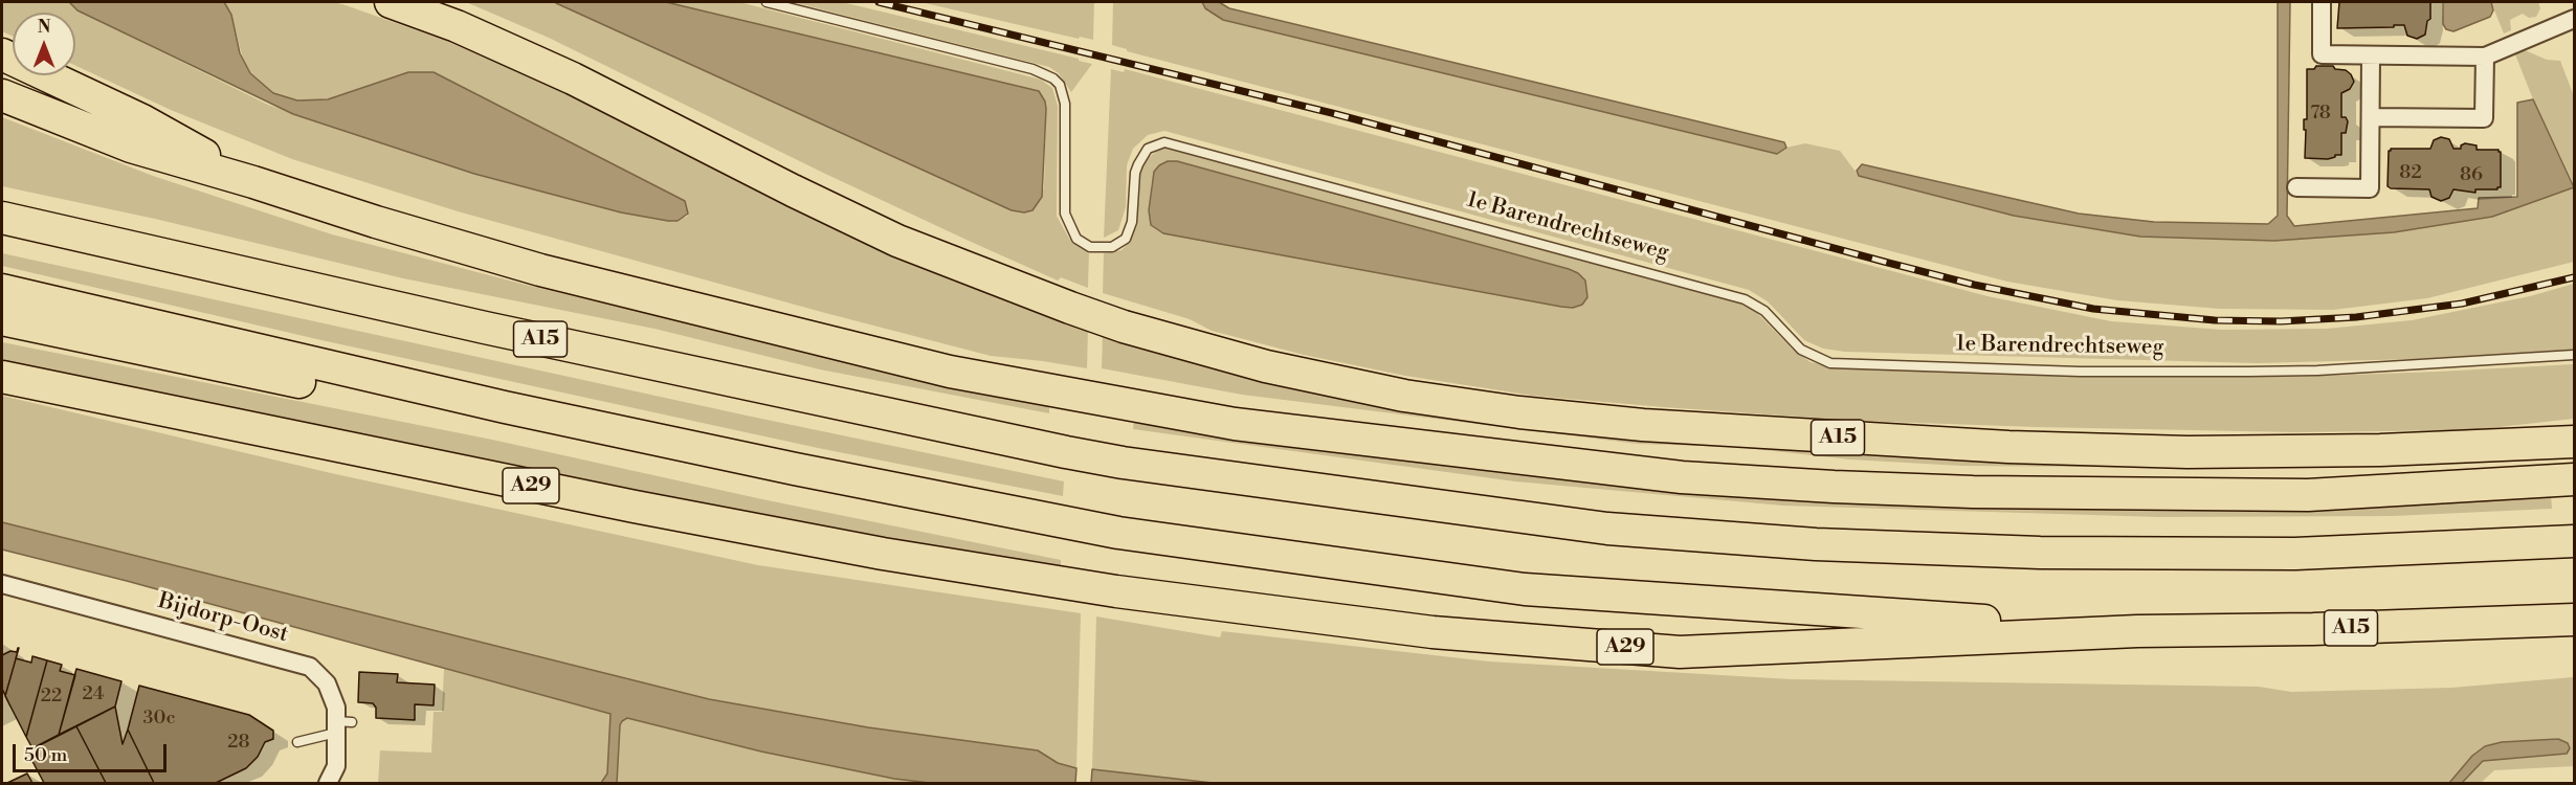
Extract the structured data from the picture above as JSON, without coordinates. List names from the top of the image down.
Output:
{
  "streets": {
    "highway": ["A15", "A29"],
    "street": ["Bijdorp-Oost"],
    "lane": ["1e Barendrechtseweg"]
  },
  "crossings": [
    ["A15", "A29"]
  ],
  "house_numbers": [
    "78",
    "82",
    "86",
    "24",
    "22",
    "30c",
    "28"
  ],
  "scale_bar": "50 m",
  "north": "top"
}
